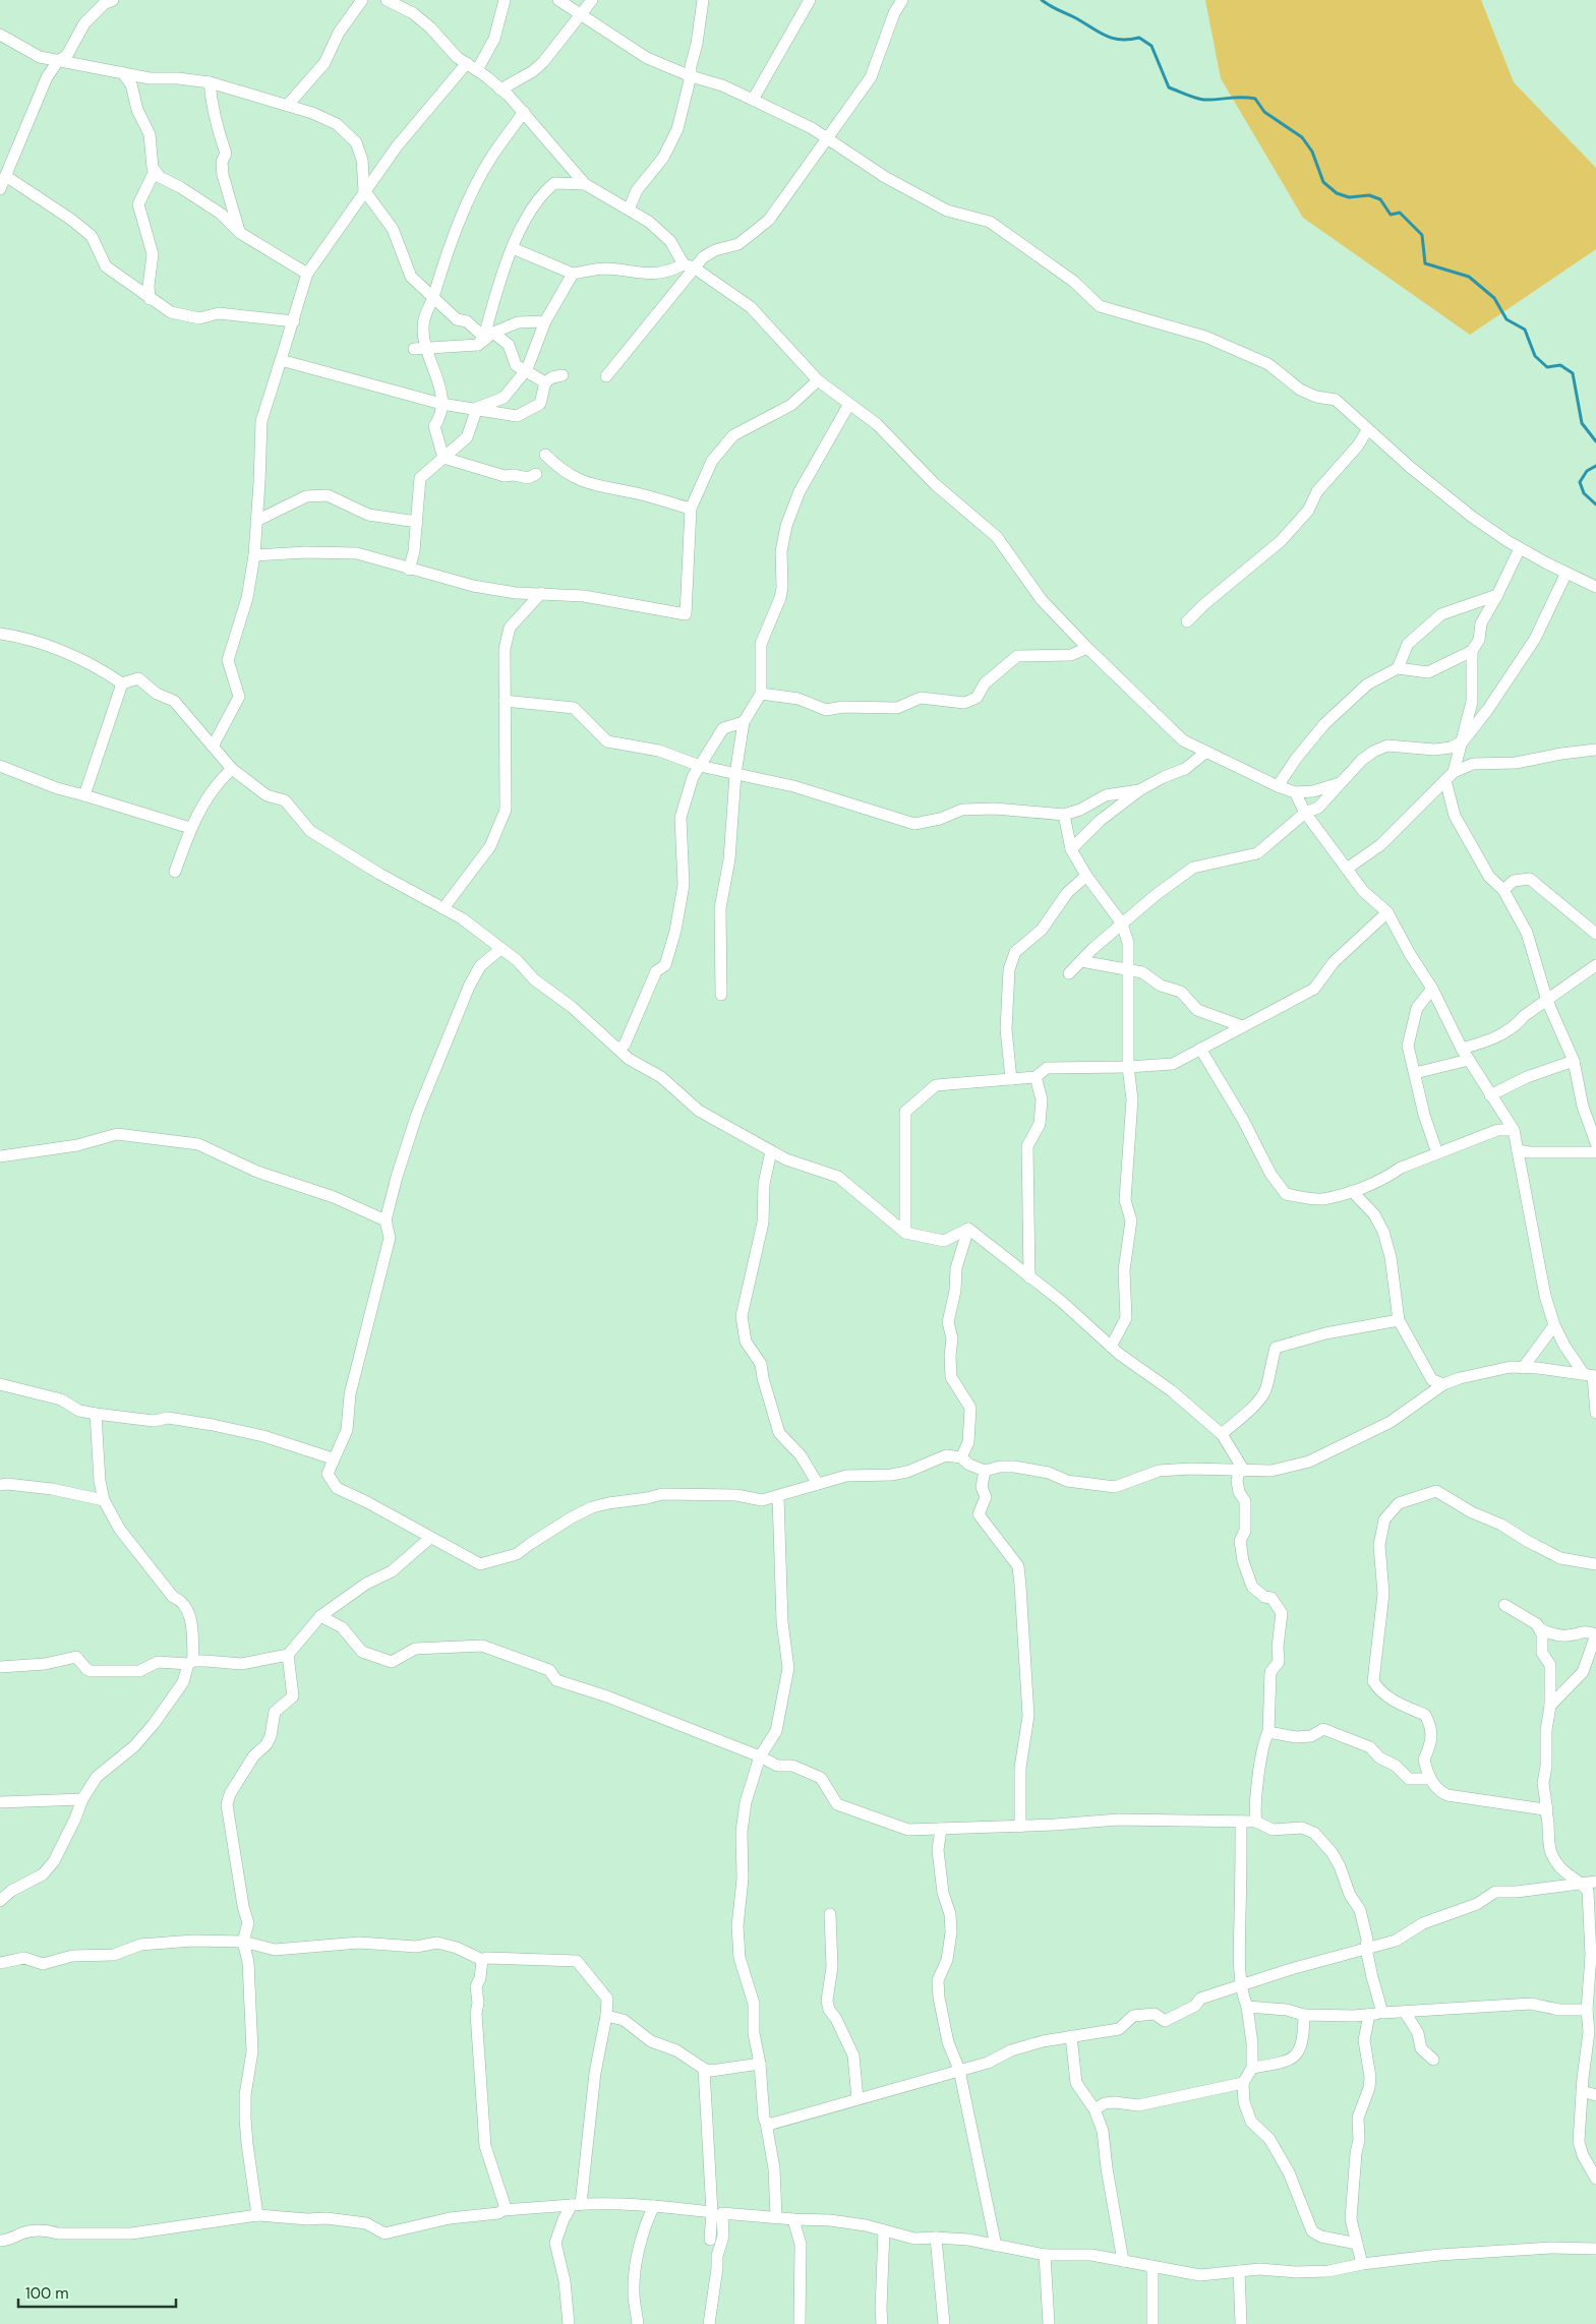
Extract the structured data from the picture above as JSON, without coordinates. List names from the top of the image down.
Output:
{
  "scale_bar": "100 m"
}
